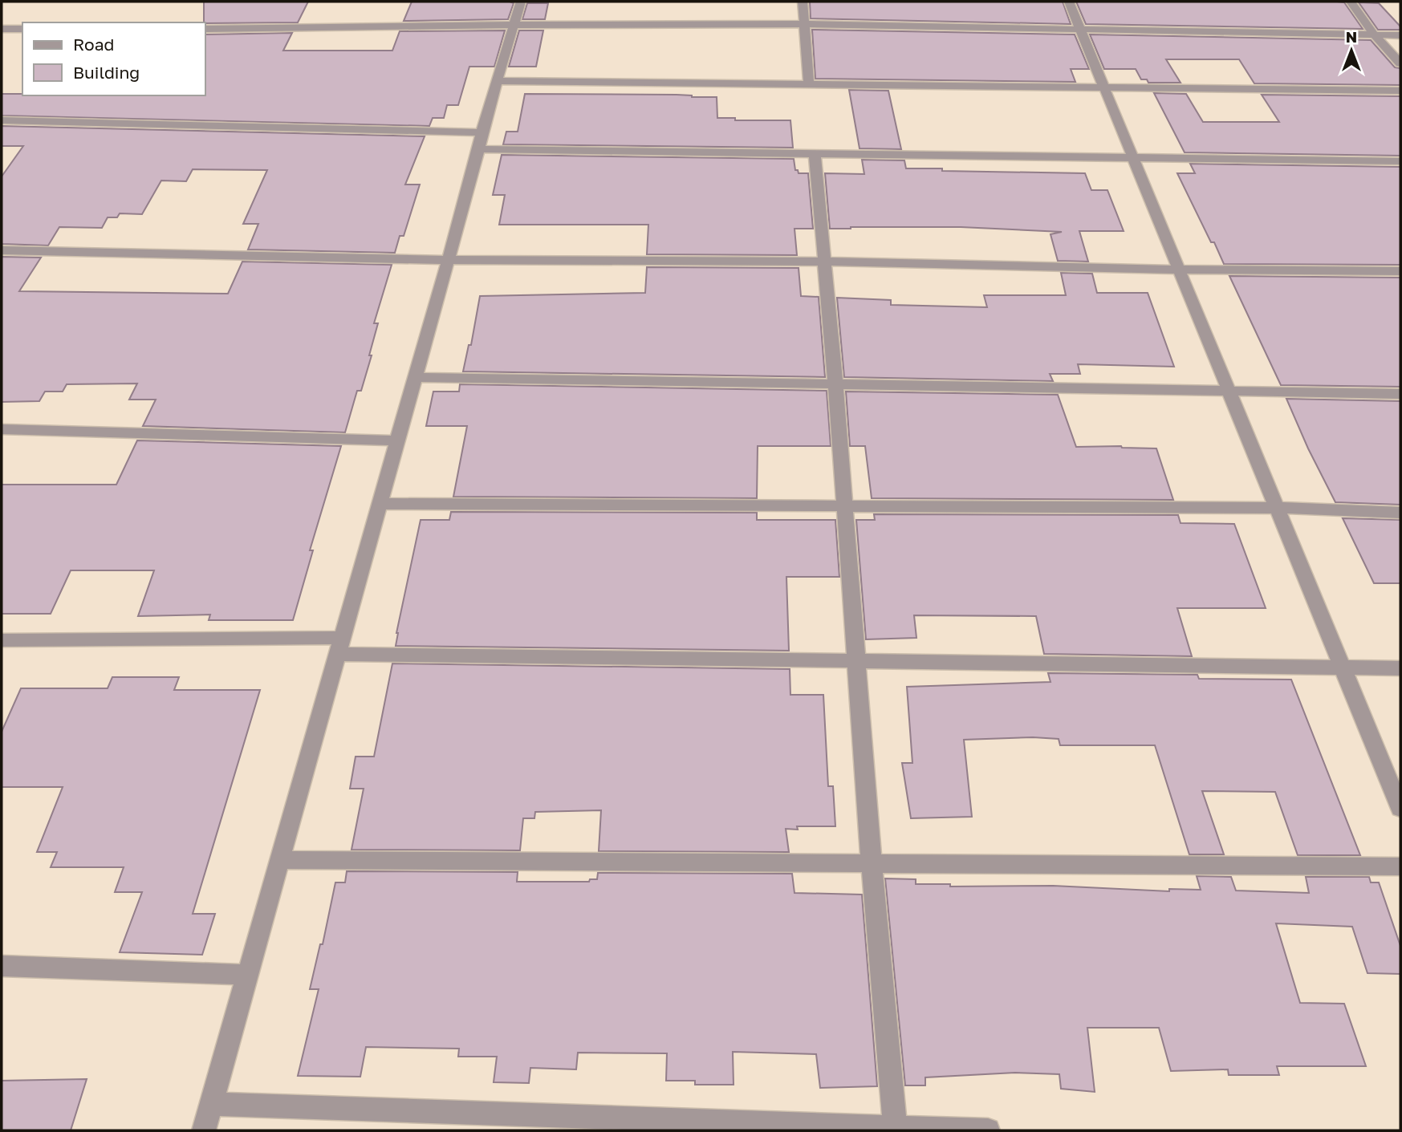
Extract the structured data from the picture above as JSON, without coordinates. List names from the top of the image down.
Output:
{
  "legend": ["Road", "Building"],
  "north": "top"
}
